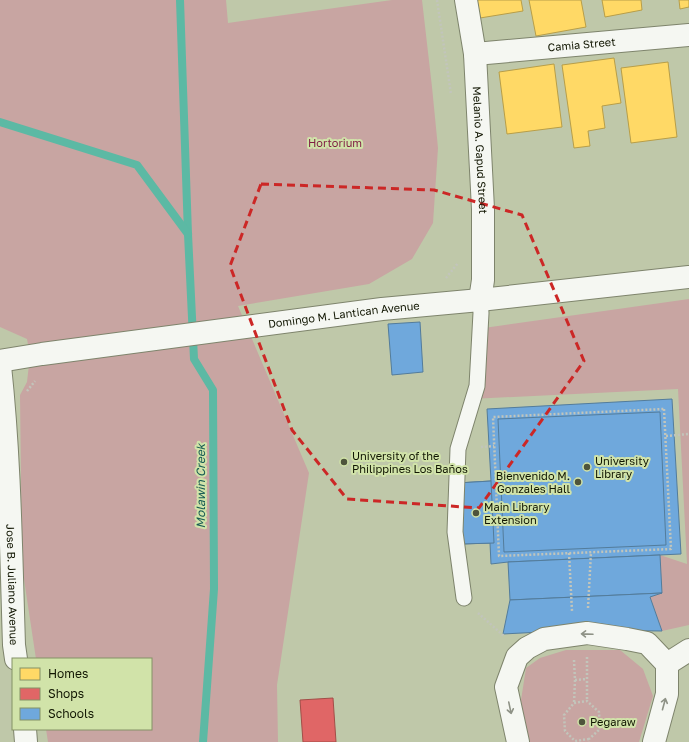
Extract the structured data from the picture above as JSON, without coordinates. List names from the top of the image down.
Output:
{
  "streets": {
    "street": [
      "Camia Street",
      "Melanio A. Gapud Street",
      "Domingo M. Lantican Avenue",
      "Jose B. Juliano Avenue"
    ]
  },
  "crossings": [
    ["Camia Street", "Melanio A. Gapud Street"],
    ["Melanio A. Gapud Street", "Domingo M. Lantican Avenue"]
  ],
  "water": ["Molawin Creek"],
  "parks": ["Hortorium"],
  "places": [
    "University of the Philippines Los Baños",
    "University Library",
    "Bienvenido M. Gonzales Hall",
    "Main Library Extension",
    "Pegaraw"
  ],
  "legend": ["Homes", "Shops", "Schools"]
}
